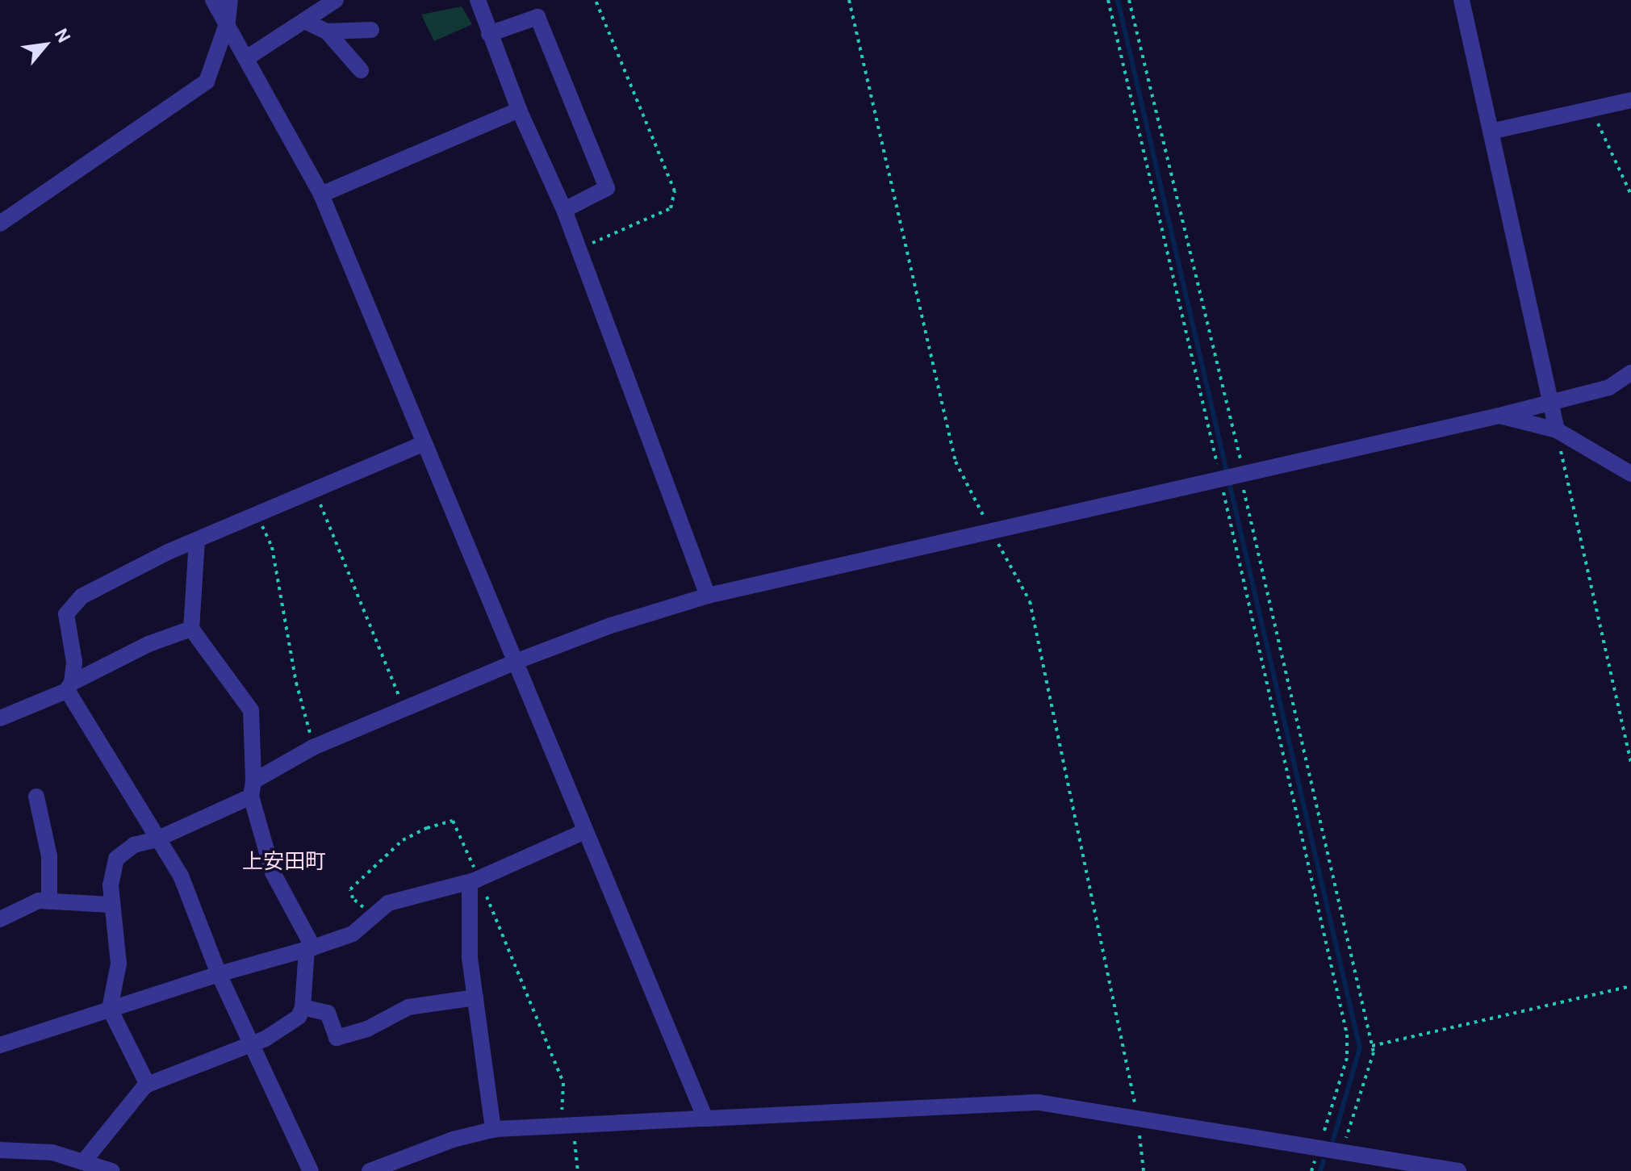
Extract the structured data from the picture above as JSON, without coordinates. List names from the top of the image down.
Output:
{
  "districts": ["上安田町"],
  "north": "top right"
}
